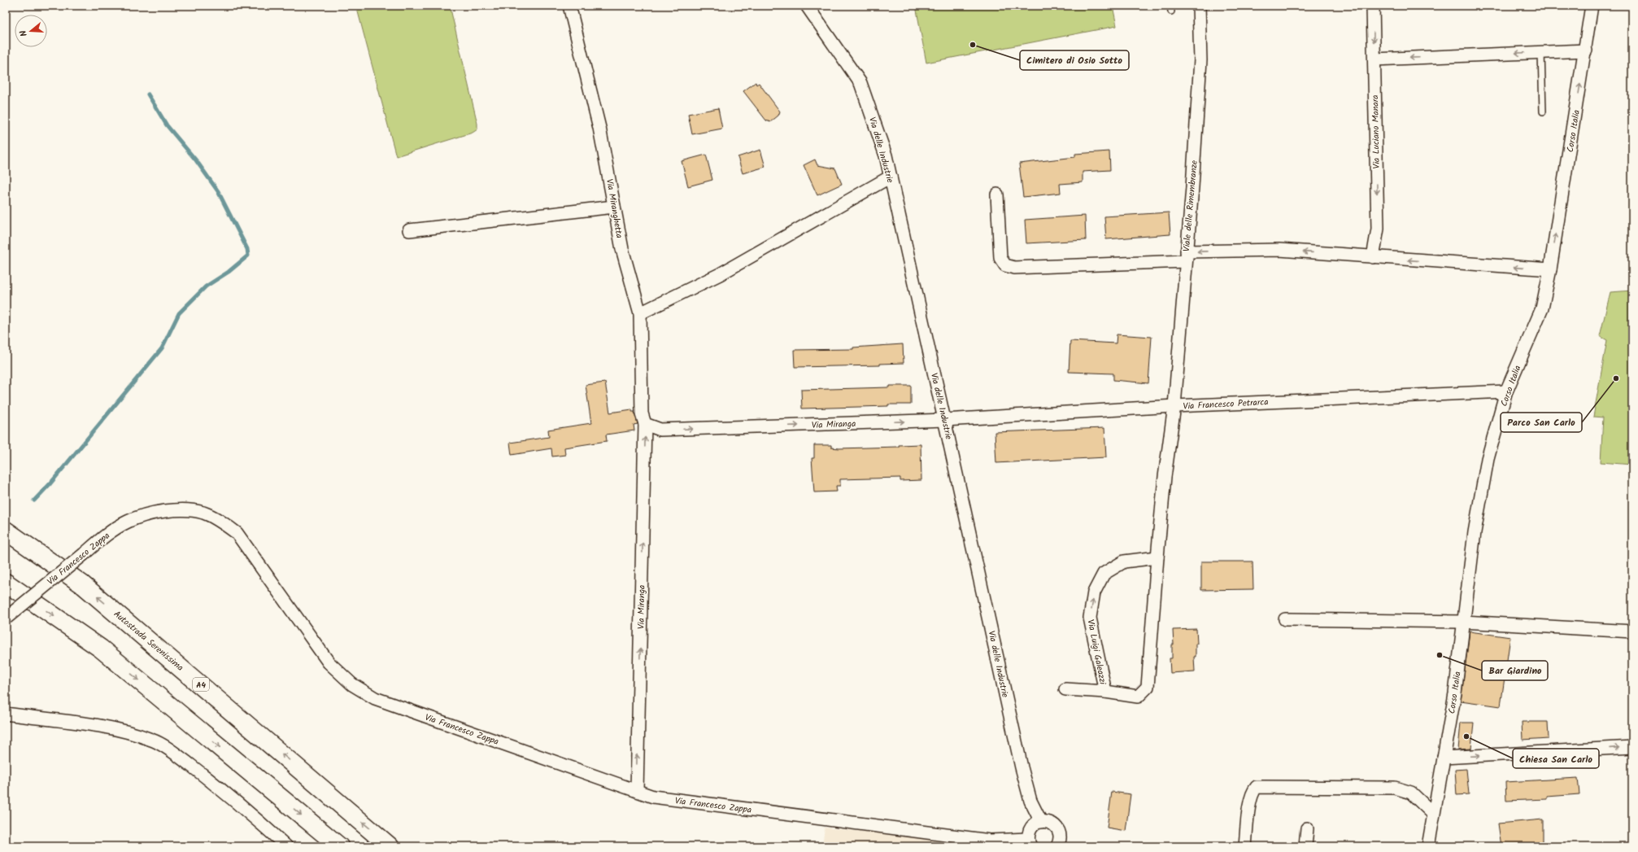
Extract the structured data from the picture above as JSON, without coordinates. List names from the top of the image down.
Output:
{
  "streets": {
    "highway": ["Autostrada Serenissima", "A4"],
    "street": [
      "Corso Italia",
      "Via Luciano Manara",
      "Via delle Industrie",
      "Viale delle Rimembranze",
      "Via Miranghetta",
      "Via Francesco Petrarca",
      "Via Miranga",
      "Via Francesco Zappa",
      "Via Luigi Galeazzi"
    ]
  },
  "crossings": [
    ["Corso Italia", "Via Francesco Petrarca"],
    ["Via delle Industrie", "Via Francesco Petrarca"],
    ["Via delle Industrie", "Via Miranga"],
    ["Viale delle Rimembranze", "Via Francesco Petrarca"],
    ["Viale delle Rimembranze", "Via Luigi Galeazzi"],
    ["Via Miranghetta", "Via Miranga"],
    ["Via Francesco Petrarca", "Via Miranga"],
    ["Via Francesco Petrarca", "Via Luigi Galeazzi"],
    ["Via Miranga", "Via Francesco Zappa"]
  ],
  "one_way": ["Via Luciano Manara"],
  "places": [
    "Cimitero di Osio Sotto",
    "Parco San Carlo",
    "Bar Giardino",
    "Chiesa San Carlo"
  ],
  "north": "left"
}
